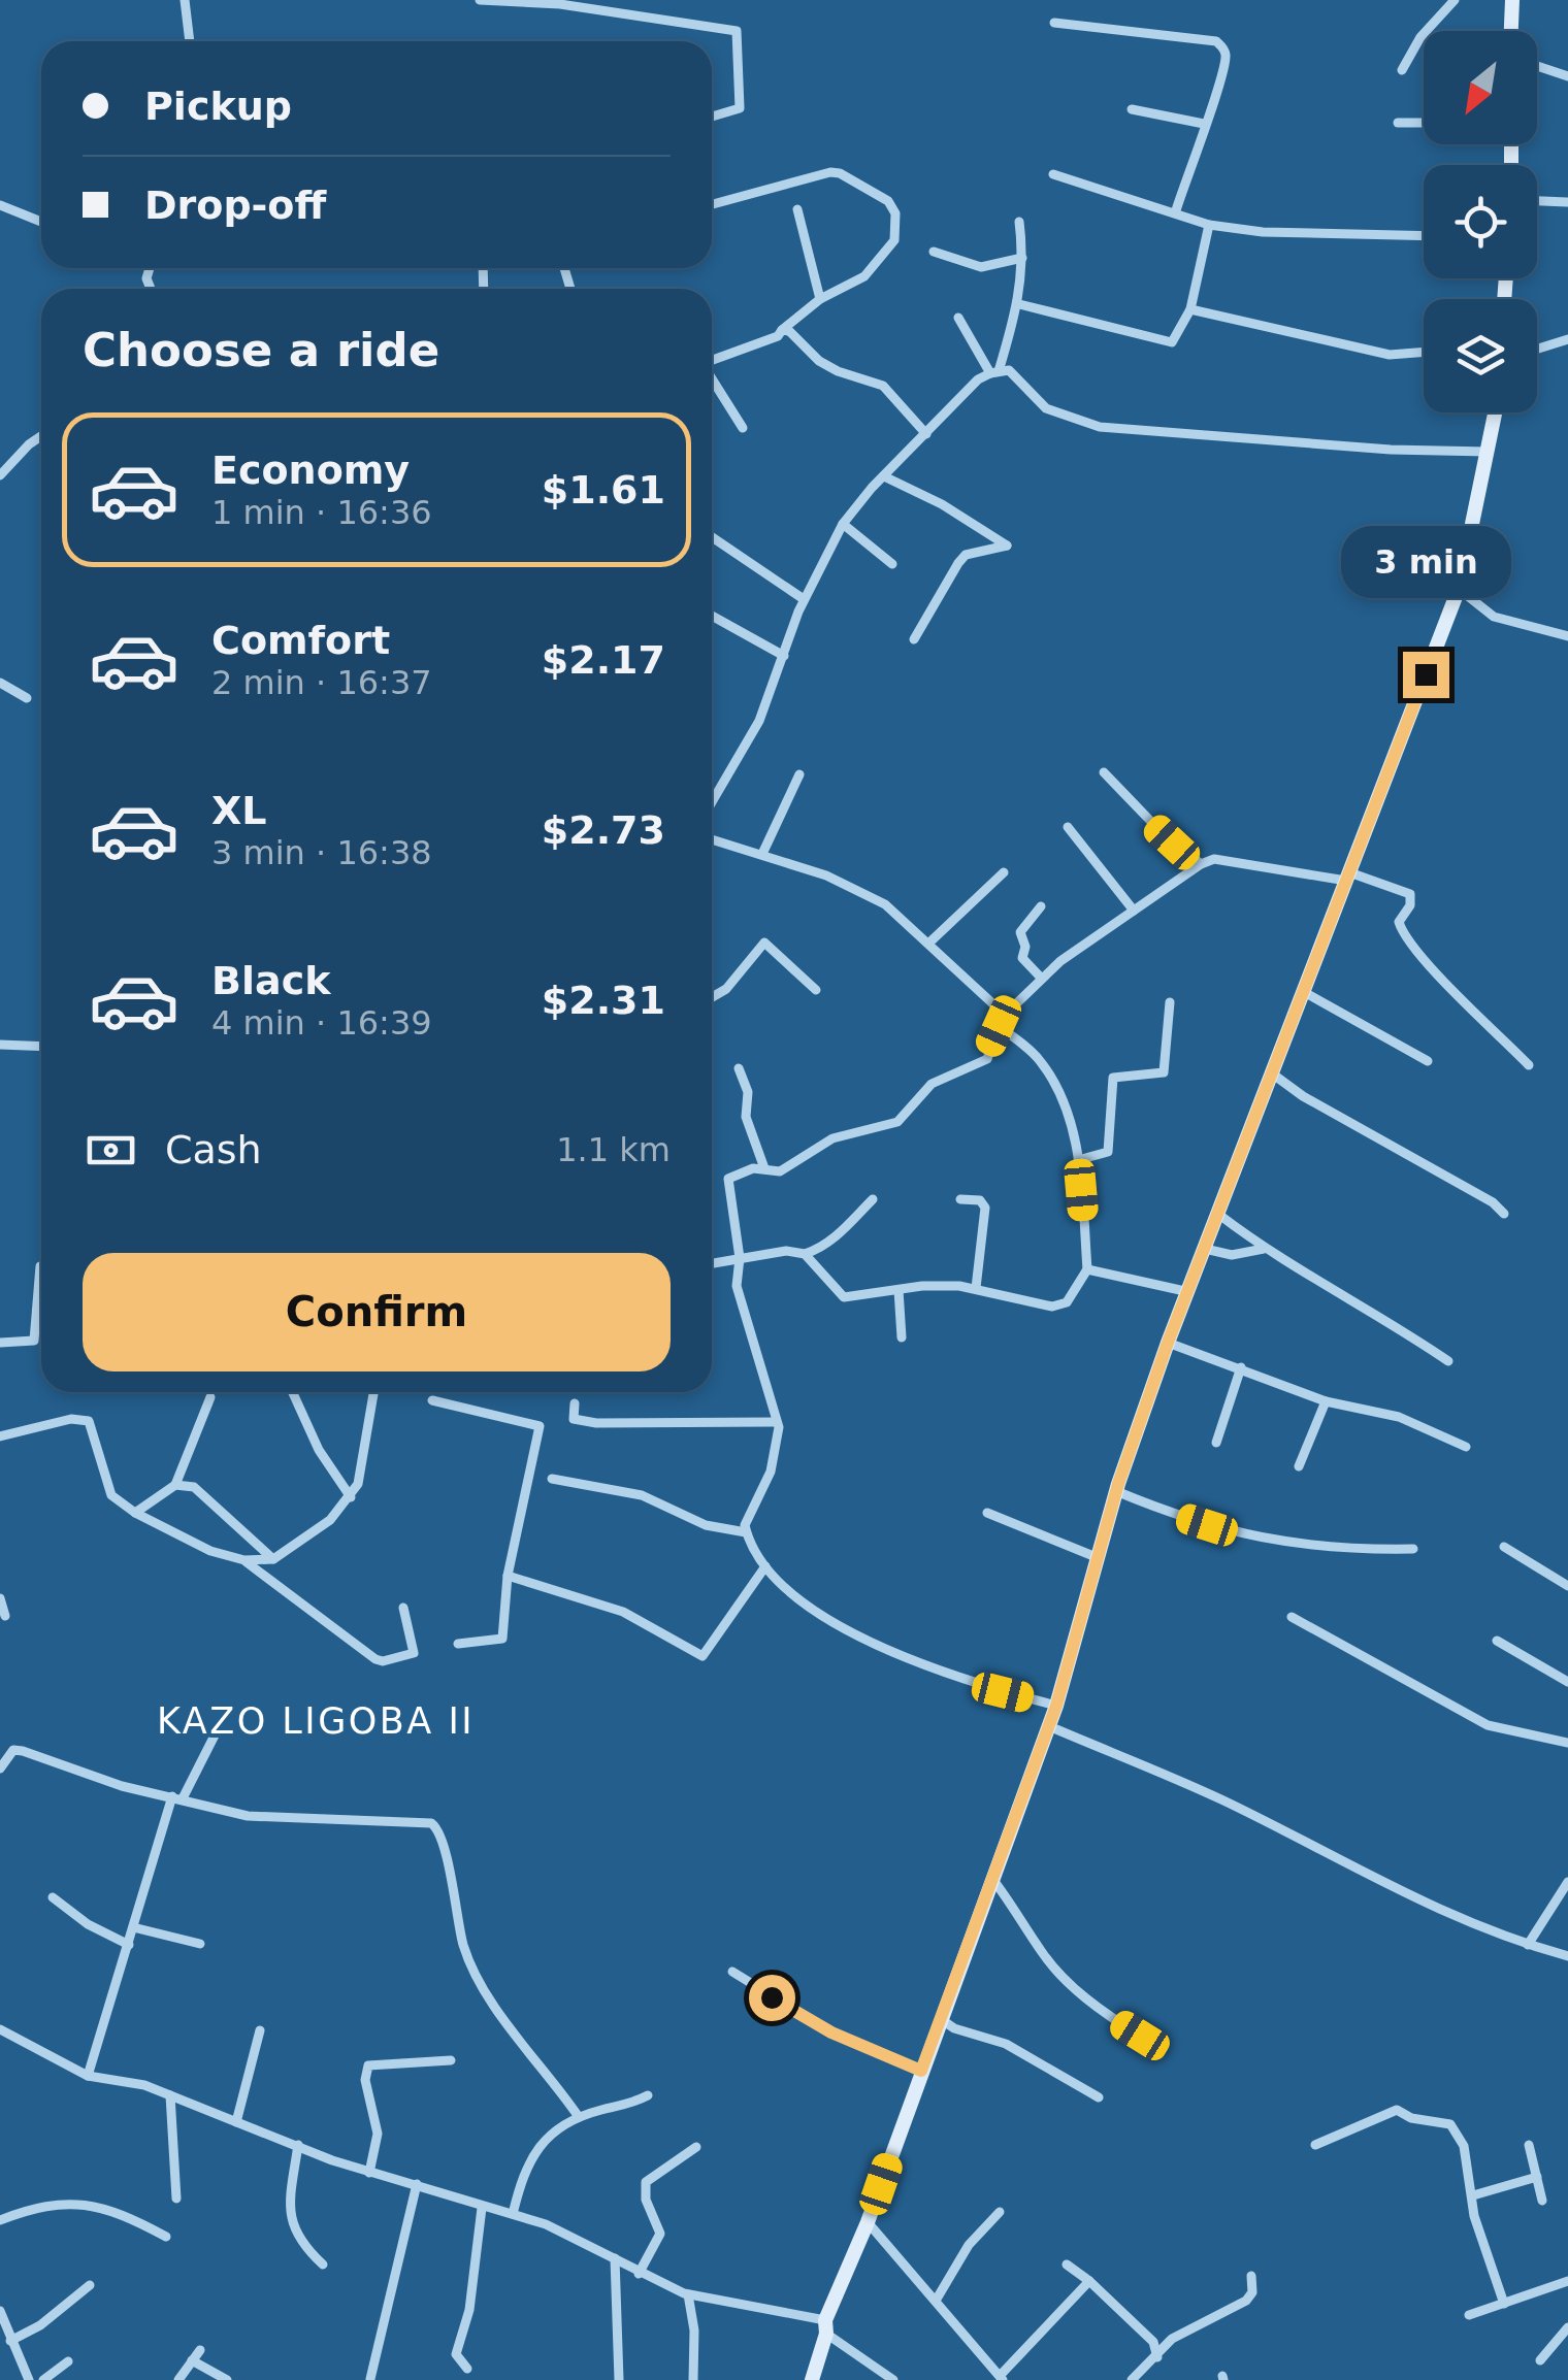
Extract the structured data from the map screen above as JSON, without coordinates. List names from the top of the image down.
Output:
{
  "districts": ["KAZO LIGOBA II"],
  "north": "bottom left",
  "page": {
    "banner": ["Pickup", "Drop-off"],
    "heading": "Choose a ride",
    "list": [
      {
        "name": "Economy",
        "note": "1 min · 16:36",
        "value": "$1.61"
      },
      {
        "name": "Comfort",
        "note": "2 min · 16:37",
        "value": "$2.17"
      },
      {
        "name": "XL",
        "note": "3 min · 16:38",
        "value": "$2.73"
      },
      {
        "name": "Black",
        "note": "4 min · 16:39",
        "value": "$2.31"
      }
    ],
    "bubble": "3 min",
    "pay": ["Cash", "1.1 km"],
    "buttons": "Confirm"
  }
}
